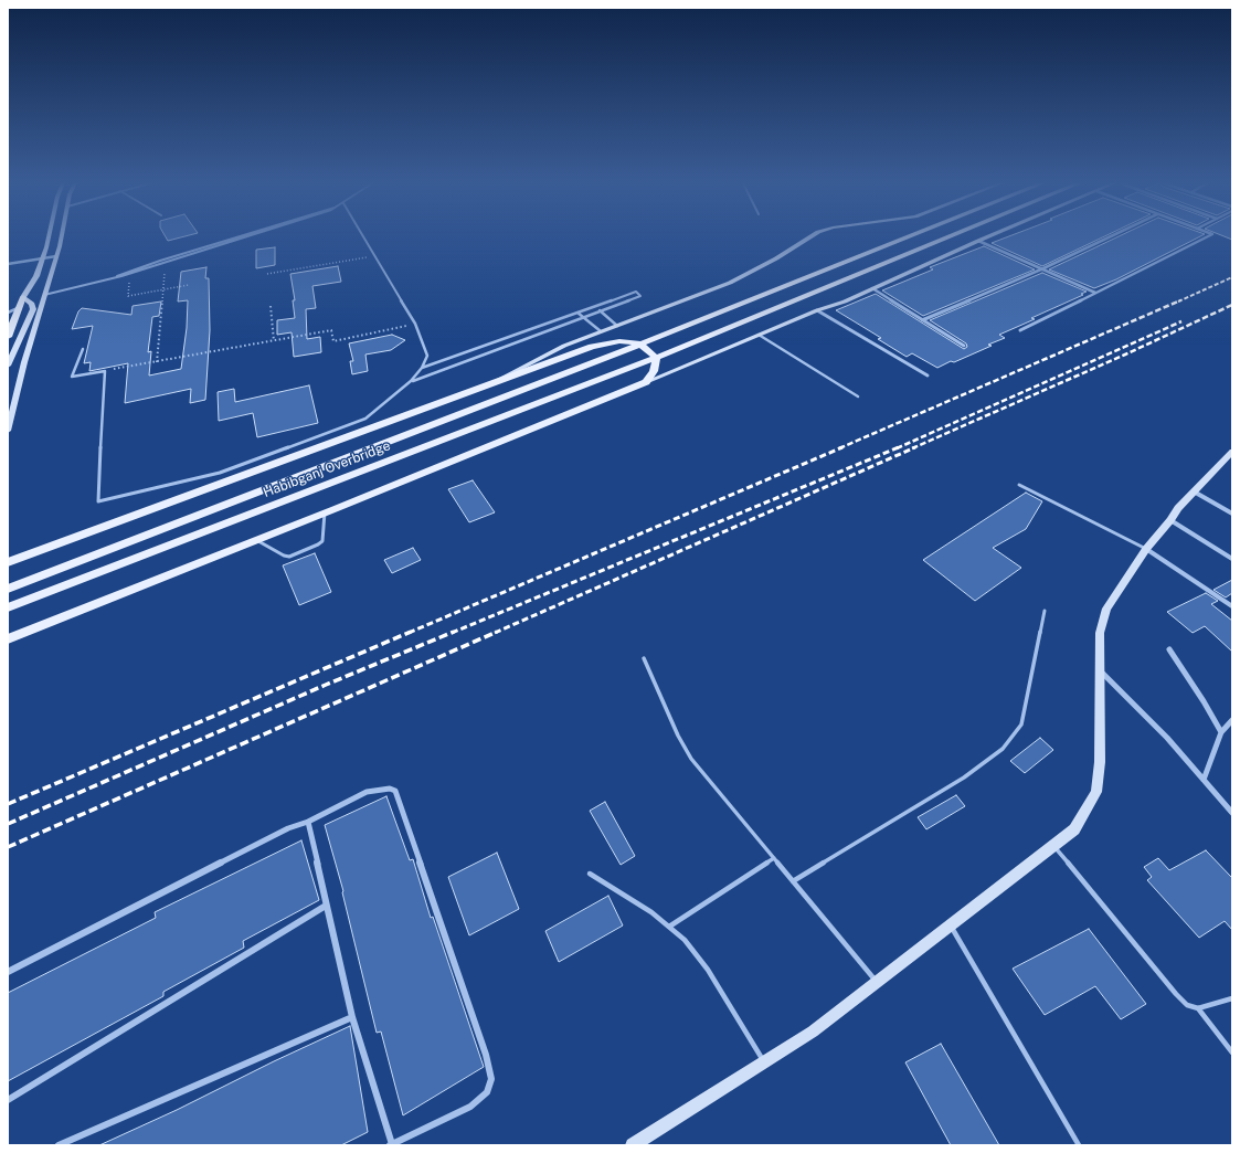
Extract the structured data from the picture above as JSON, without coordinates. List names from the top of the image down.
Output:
{
  "streets": {
    "main road": ["Habibganj Overbridge"]
  }
}
